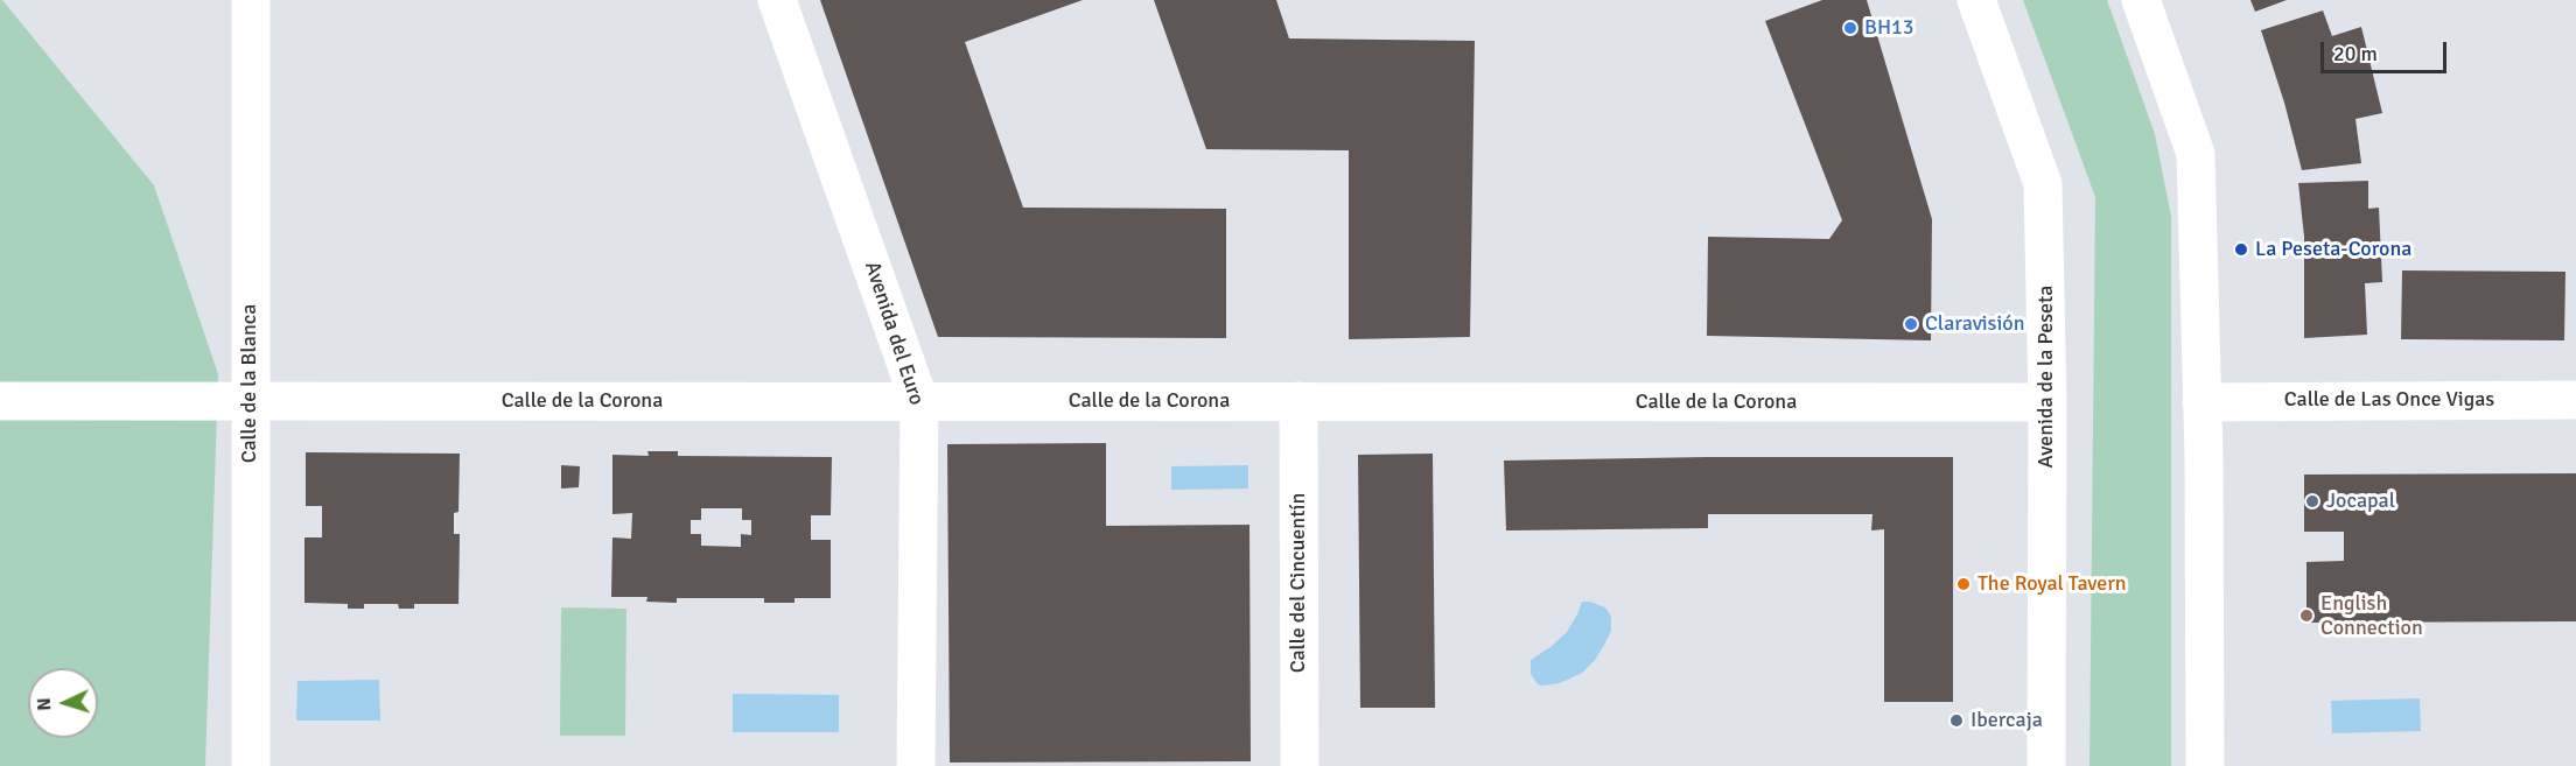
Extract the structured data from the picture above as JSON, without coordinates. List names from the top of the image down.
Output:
{
  "streets": {
    "street": [
      "Avenida del Euro",
      "Avenida de la Peseta",
      "Calle de la Blanca",
      "Calle de Las Once Vigas",
      "Calle de la Corona",
      "Calle del Cincuentín"
    ]
  },
  "crossings": [
    ["Avenida del Euro", "Calle de la Corona"],
    ["Avenida de la Peseta", "Calle de la Corona"],
    ["Calle de la Blanca", "Calle de la Corona"],
    ["Calle de la Corona", "Calle del Cincuentín"]
  ],
  "places": [
    "BH13",
    "La Peseta-Corona",
    "Claravisión",
    "Jocapal",
    "The Royal Tavern",
    "English Connection",
    "Ibercaja"
  ],
  "scale_bar": "20 m",
  "north": "left"
}
